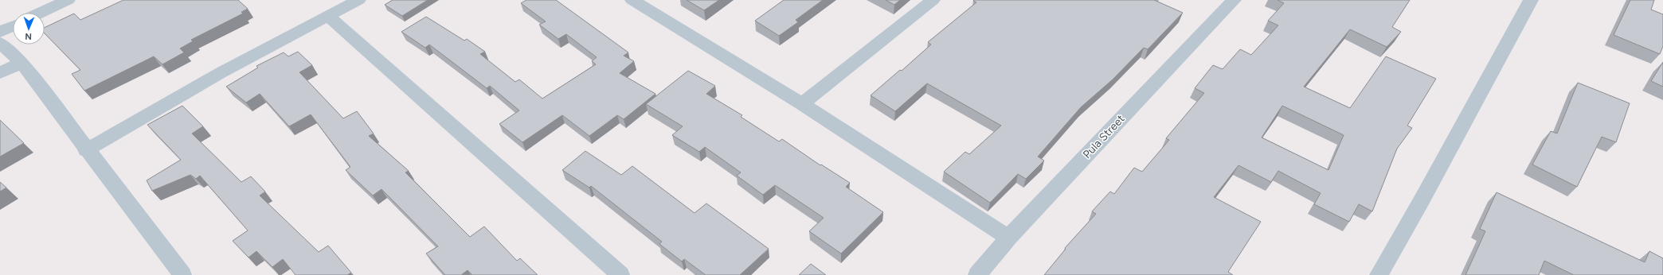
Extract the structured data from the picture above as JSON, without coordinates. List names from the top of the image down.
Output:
{
  "streets": {
    "street": ["Pula Street"]
  },
  "north": "bottom"
}
